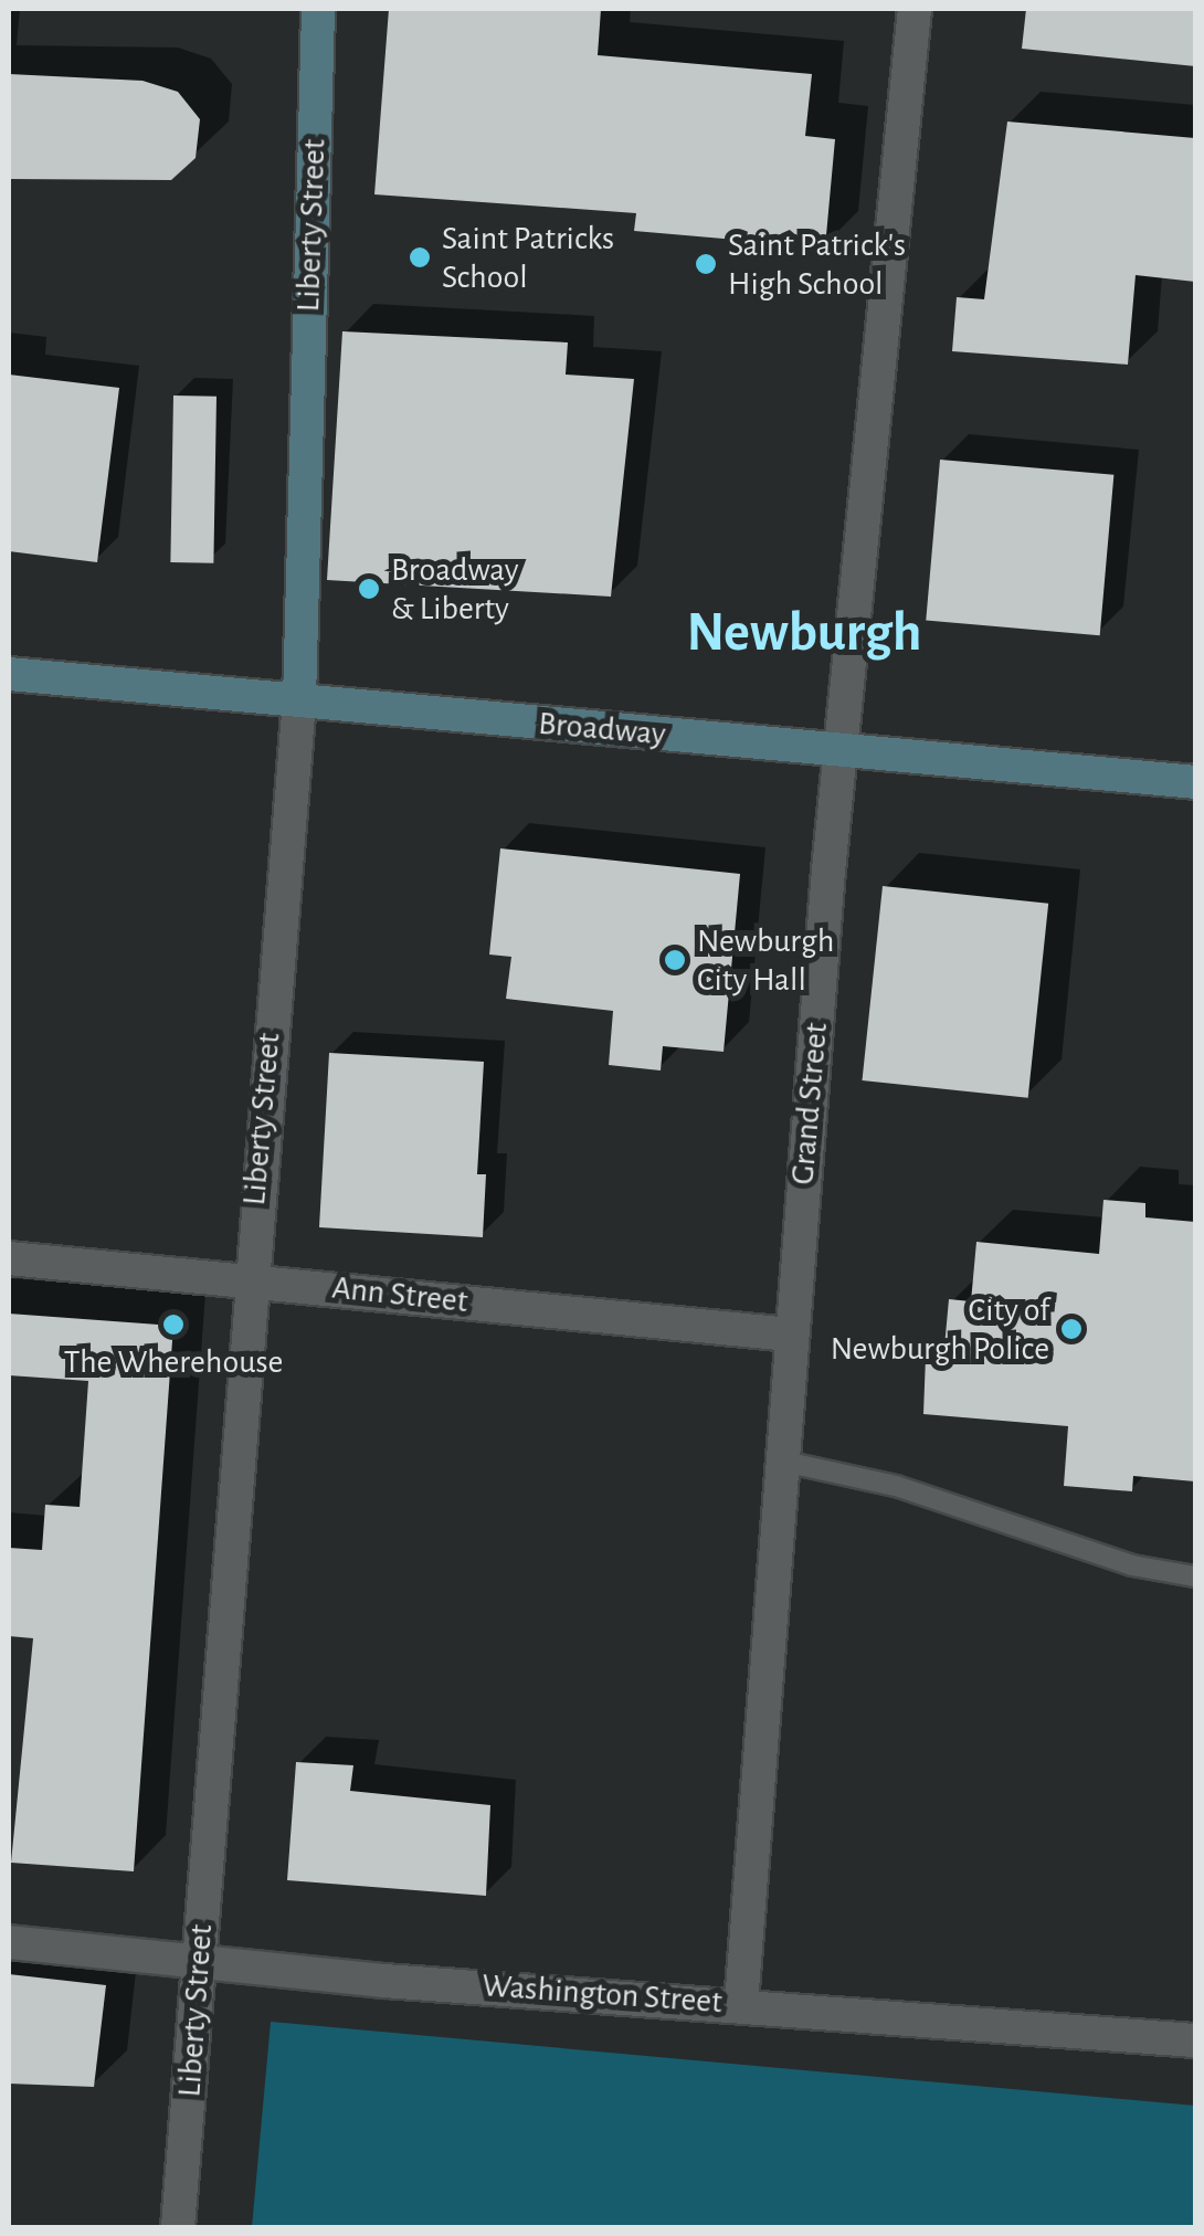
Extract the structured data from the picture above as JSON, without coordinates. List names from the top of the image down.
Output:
{
  "streets": {
    "street": [
      "Liberty Street",
      "Broadway",
      "Grand Street",
      "Ann Street",
      "Washington Street"
    ]
  },
  "crossings": [
    ["Liberty Street", "Broadway"],
    ["Liberty Street", "Ann Street"],
    ["Liberty Street", "Washington Street"],
    ["Broadway", "Grand Street"],
    ["Grand Street", "Ann Street"],
    ["Grand Street", "Washington Street"]
  ],
  "districts": ["Newburgh"],
  "places": [
    "Saint Patricks School",
    "Saint Patrick's High School",
    "Broadway & Liberty",
    "Newburgh City Hall",
    "The Wherehouse",
    "City of Newburgh Police"
  ]
}
